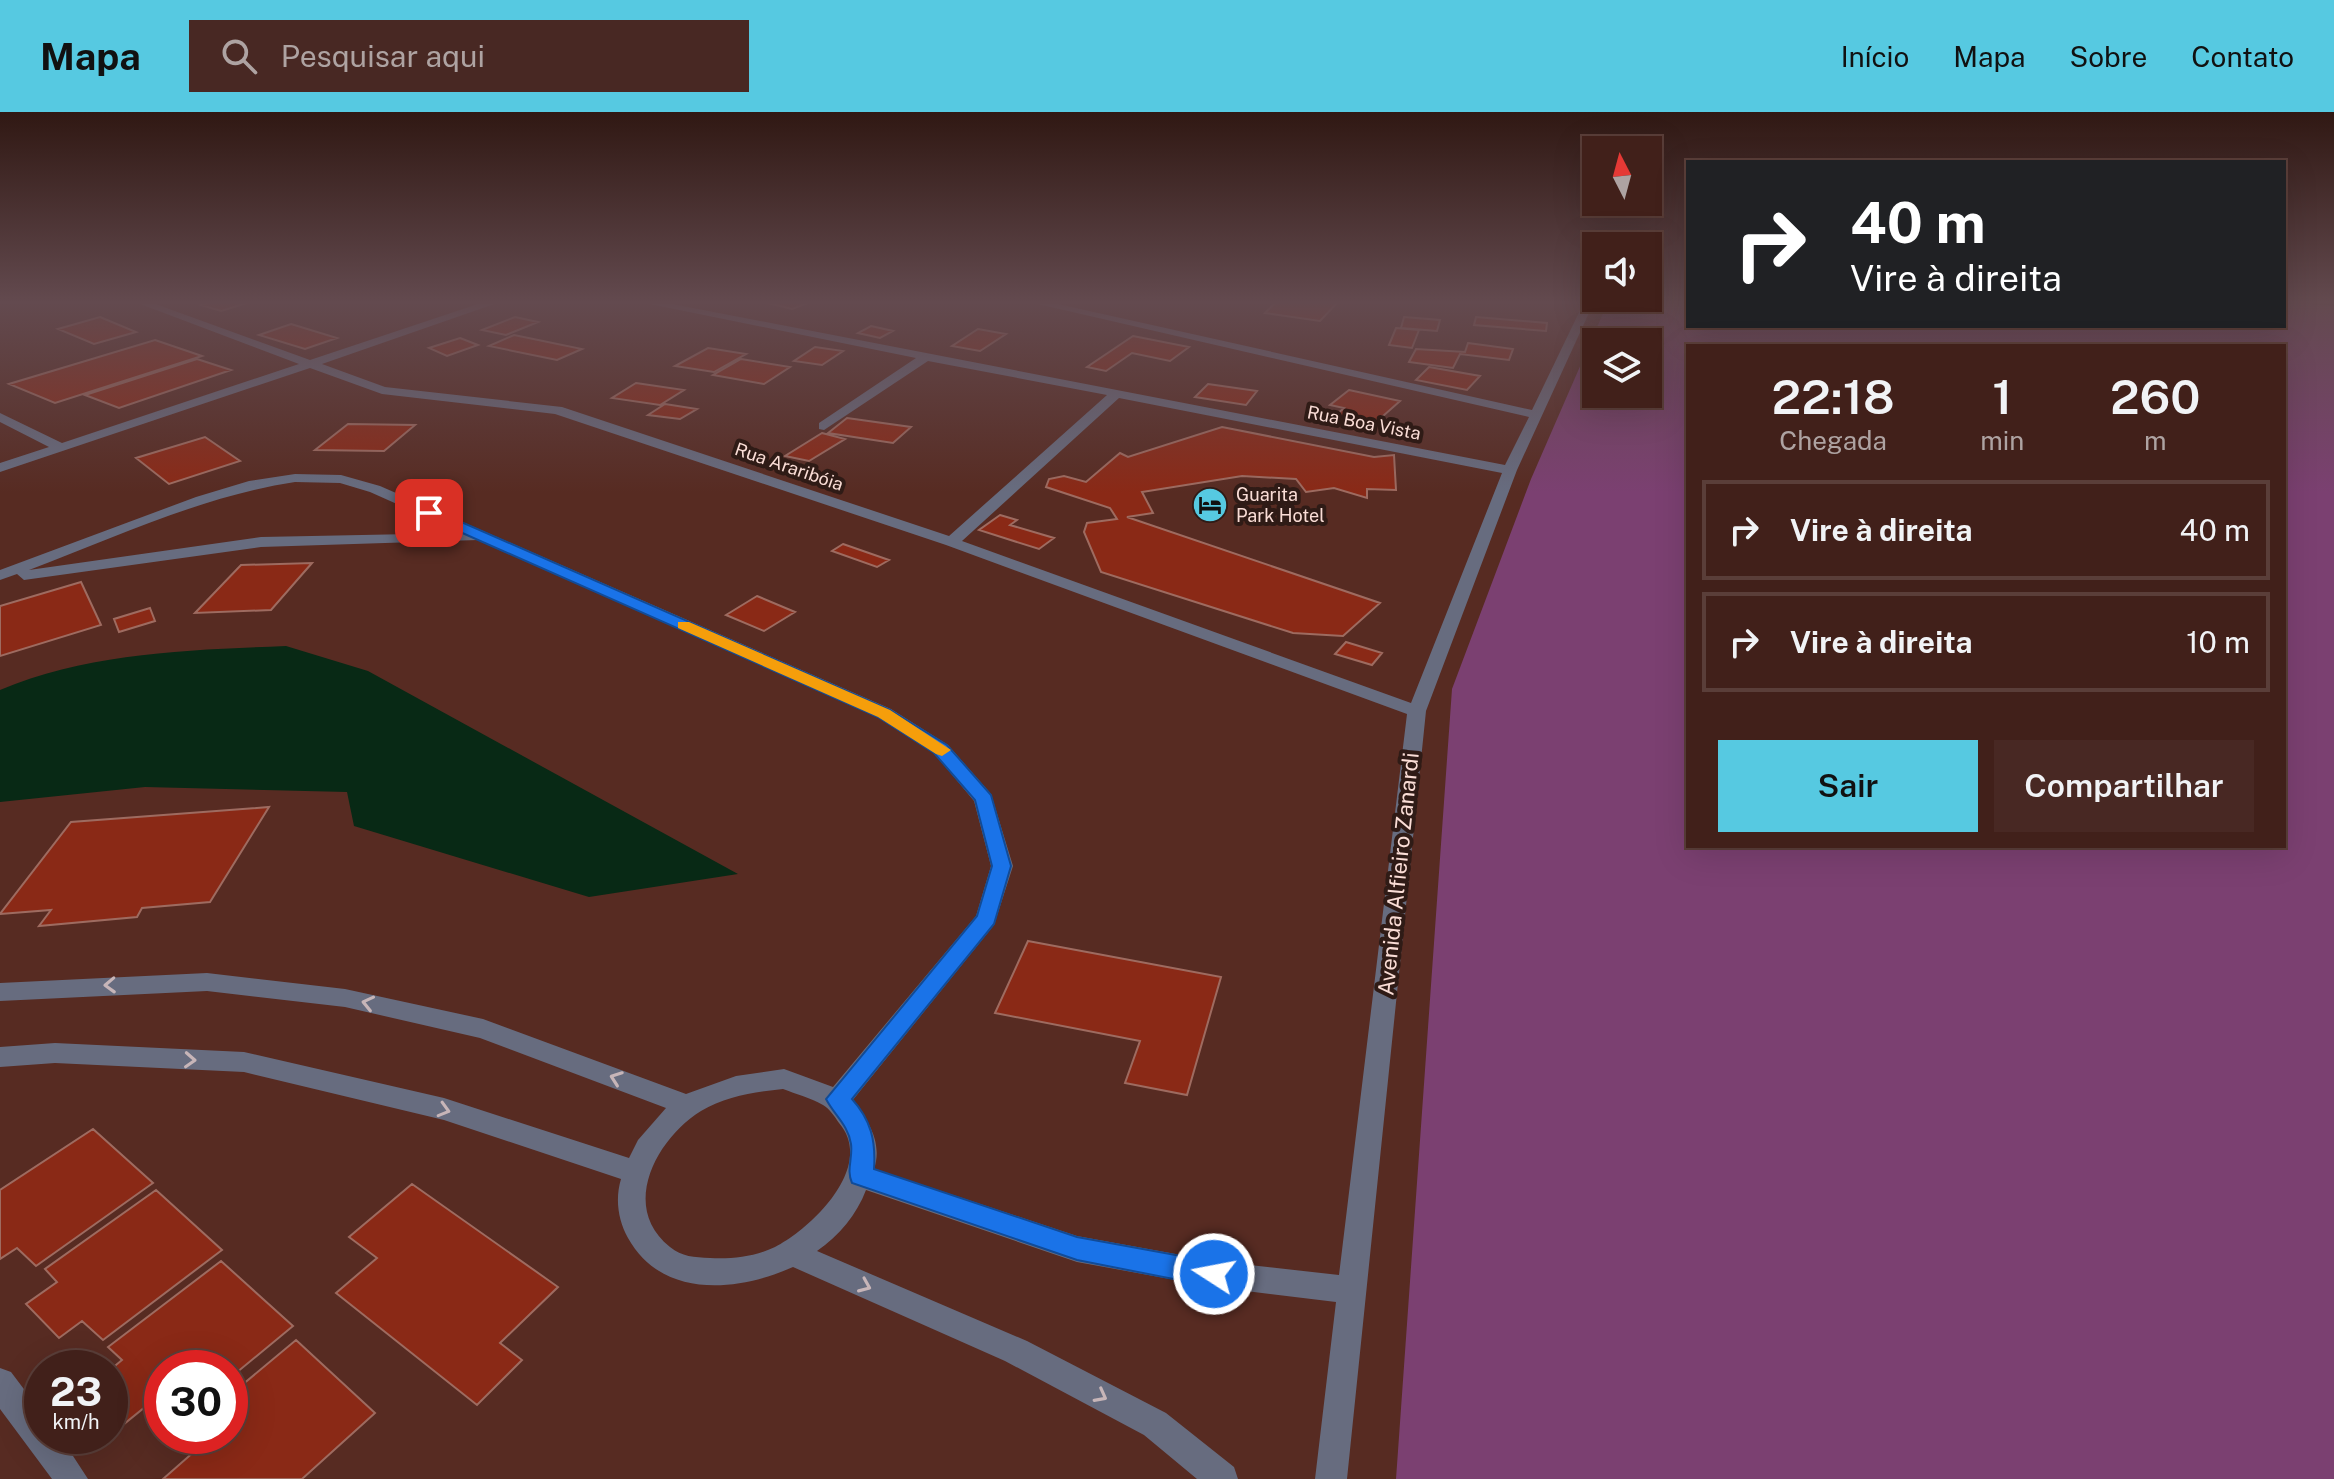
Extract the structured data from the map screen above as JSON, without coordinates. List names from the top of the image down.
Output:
{
  "streets": {
    "street": ["Rua Boa Vista", "Rua Araribóia", "Avenida Alfieiro Zanardi"]
  },
  "crossings": [
    ["Rua Boa Vista", "Avenida Alfieiro Zanardi"],
    ["Rua Araribóia", "Avenida Alfieiro Zanardi"]
  ],
  "places": {
    "hotel": ["Guarita Park Hotel"]
  },
  "north": "top",
  "page": {
    "header": "Mapa",
    "search": "Pesquisar aqui",
    "nav": [
      "Início",
      "Mapa",
      "Sobre",
      "Contato"
    ],
    "turn": ["40 m", "Vire à direita"],
    "eta": [
      "22:18",
      "Chegada",
      "1",
      "min",
      "260",
      "m"
    ],
    "list": [
      {
        "name": "Vire à direita",
        "value": "40 m"
      },
      {
        "name": "Vire à direita",
        "value": "10 m"
      }
    ],
    "buttons": ["Sair", "Compartilhar"],
    "speed": "23 km/h",
    "limit": "30"
  }
}
